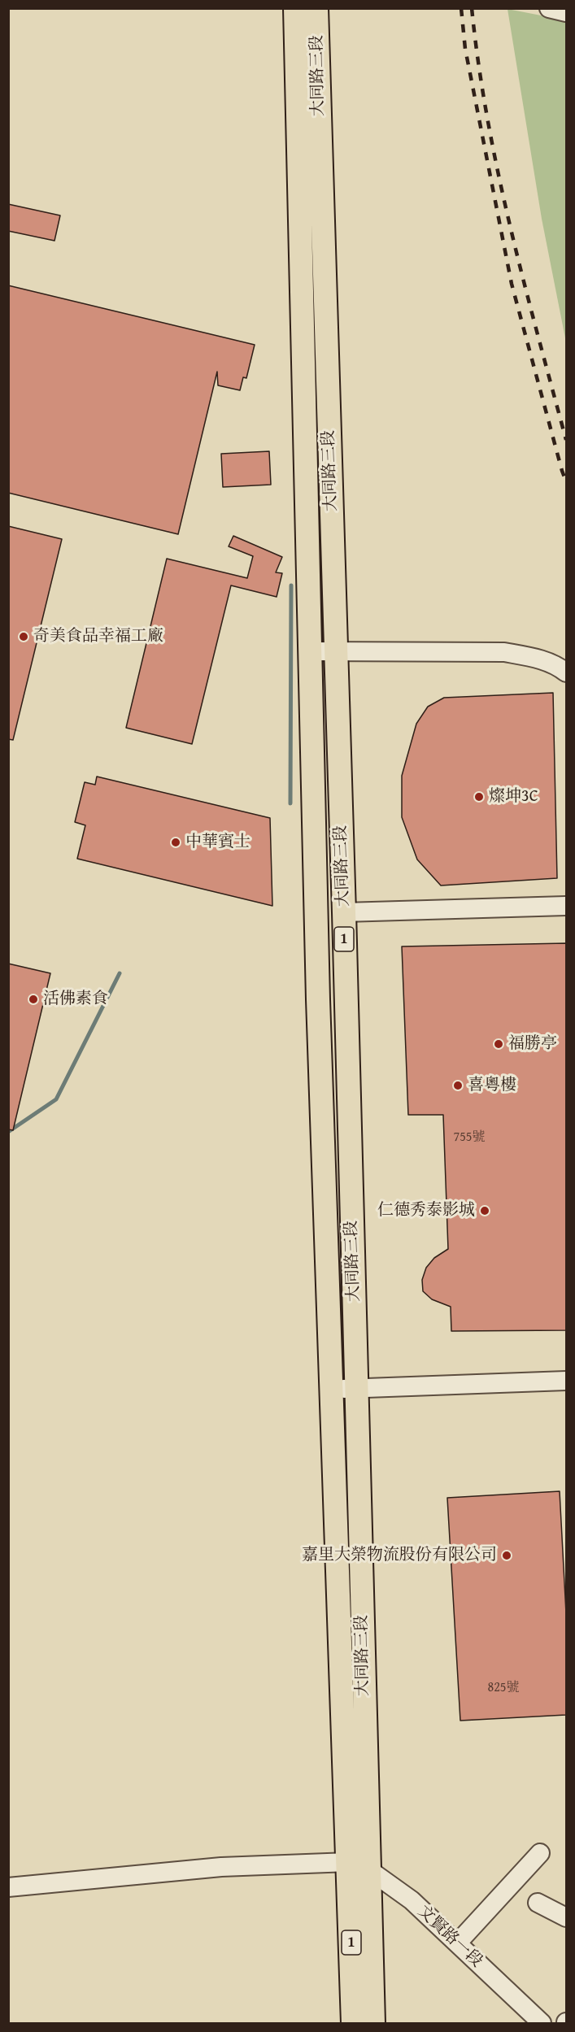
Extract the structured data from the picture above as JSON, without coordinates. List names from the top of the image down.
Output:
{
  "streets": {
    "main road": ["大同路三段", "1"],
    "street": ["文賢路一段"]
  },
  "crossings": [
    ["大同路三段", "1"],
    ["大同路三段", "文賢路一段"],
    ["1", "文賢路一段"]
  ],
  "places": [
    "奇美食品幸福工廠",
    "燦坤3C",
    "中華賓士",
    "活佛素食",
    "福勝亭",
    "喜粵樓",
    "仁德秀泰影城",
    "嘉里大榮物流股份有限公司"
  ],
  "house_numbers": ["755號", "825號"]
}
